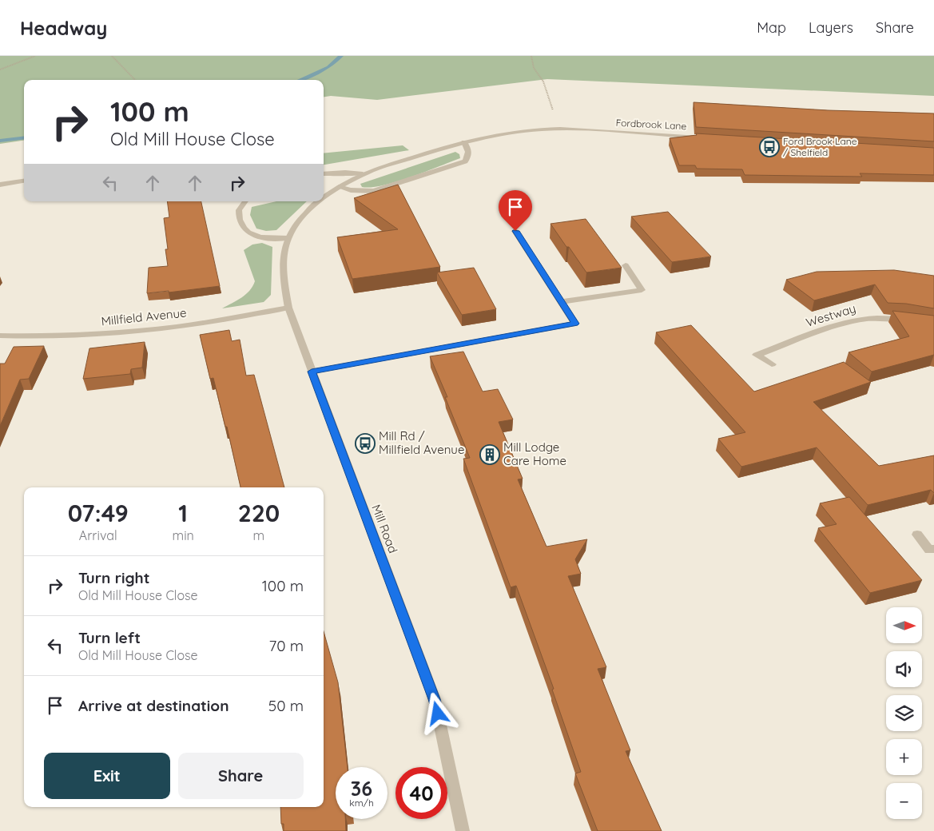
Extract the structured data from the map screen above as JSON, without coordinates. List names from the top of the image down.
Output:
{
  "streets": {
    "street": [
      "Fordbrook Lane",
      "Westway",
      "Millfield Avenue",
      "Mill Road"
    ]
  },
  "crossings": [
    ["Fordbrook Lane", "Mill Road"],
    ["Millfield Avenue", "Mill Road"]
  ],
  "places": {
    "bus stop": ["Ford Brook Lane / Shelfield", "Mill Rd / Millfield Avenue"],
    "building": ["Mill Lodge Care Home"]
  },
  "north": "right",
  "page": {
    "header": "Headway",
    "nav": ["Map", "Layers", "Share"],
    "turn": ["100 m", "Old Mill House Close"],
    "eta": [
      "07:49",
      "Arrival",
      "1",
      "min",
      "220",
      "m"
    ],
    "list": [
      {
        "name": "Turn right",
        "note": "Old Mill House Close",
        "value": "100 m"
      },
      {
        "name": "Turn left",
        "note": "Old Mill House Close",
        "value": "70 m"
      },
      {
        "name": "Arrive at destination",
        "value": "50 m"
      }
    ],
    "map_buttons": ["+", "−"],
    "buttons": ["Exit", "Share"],
    "speed": "36 km/h",
    "limit": "40"
  }
}
